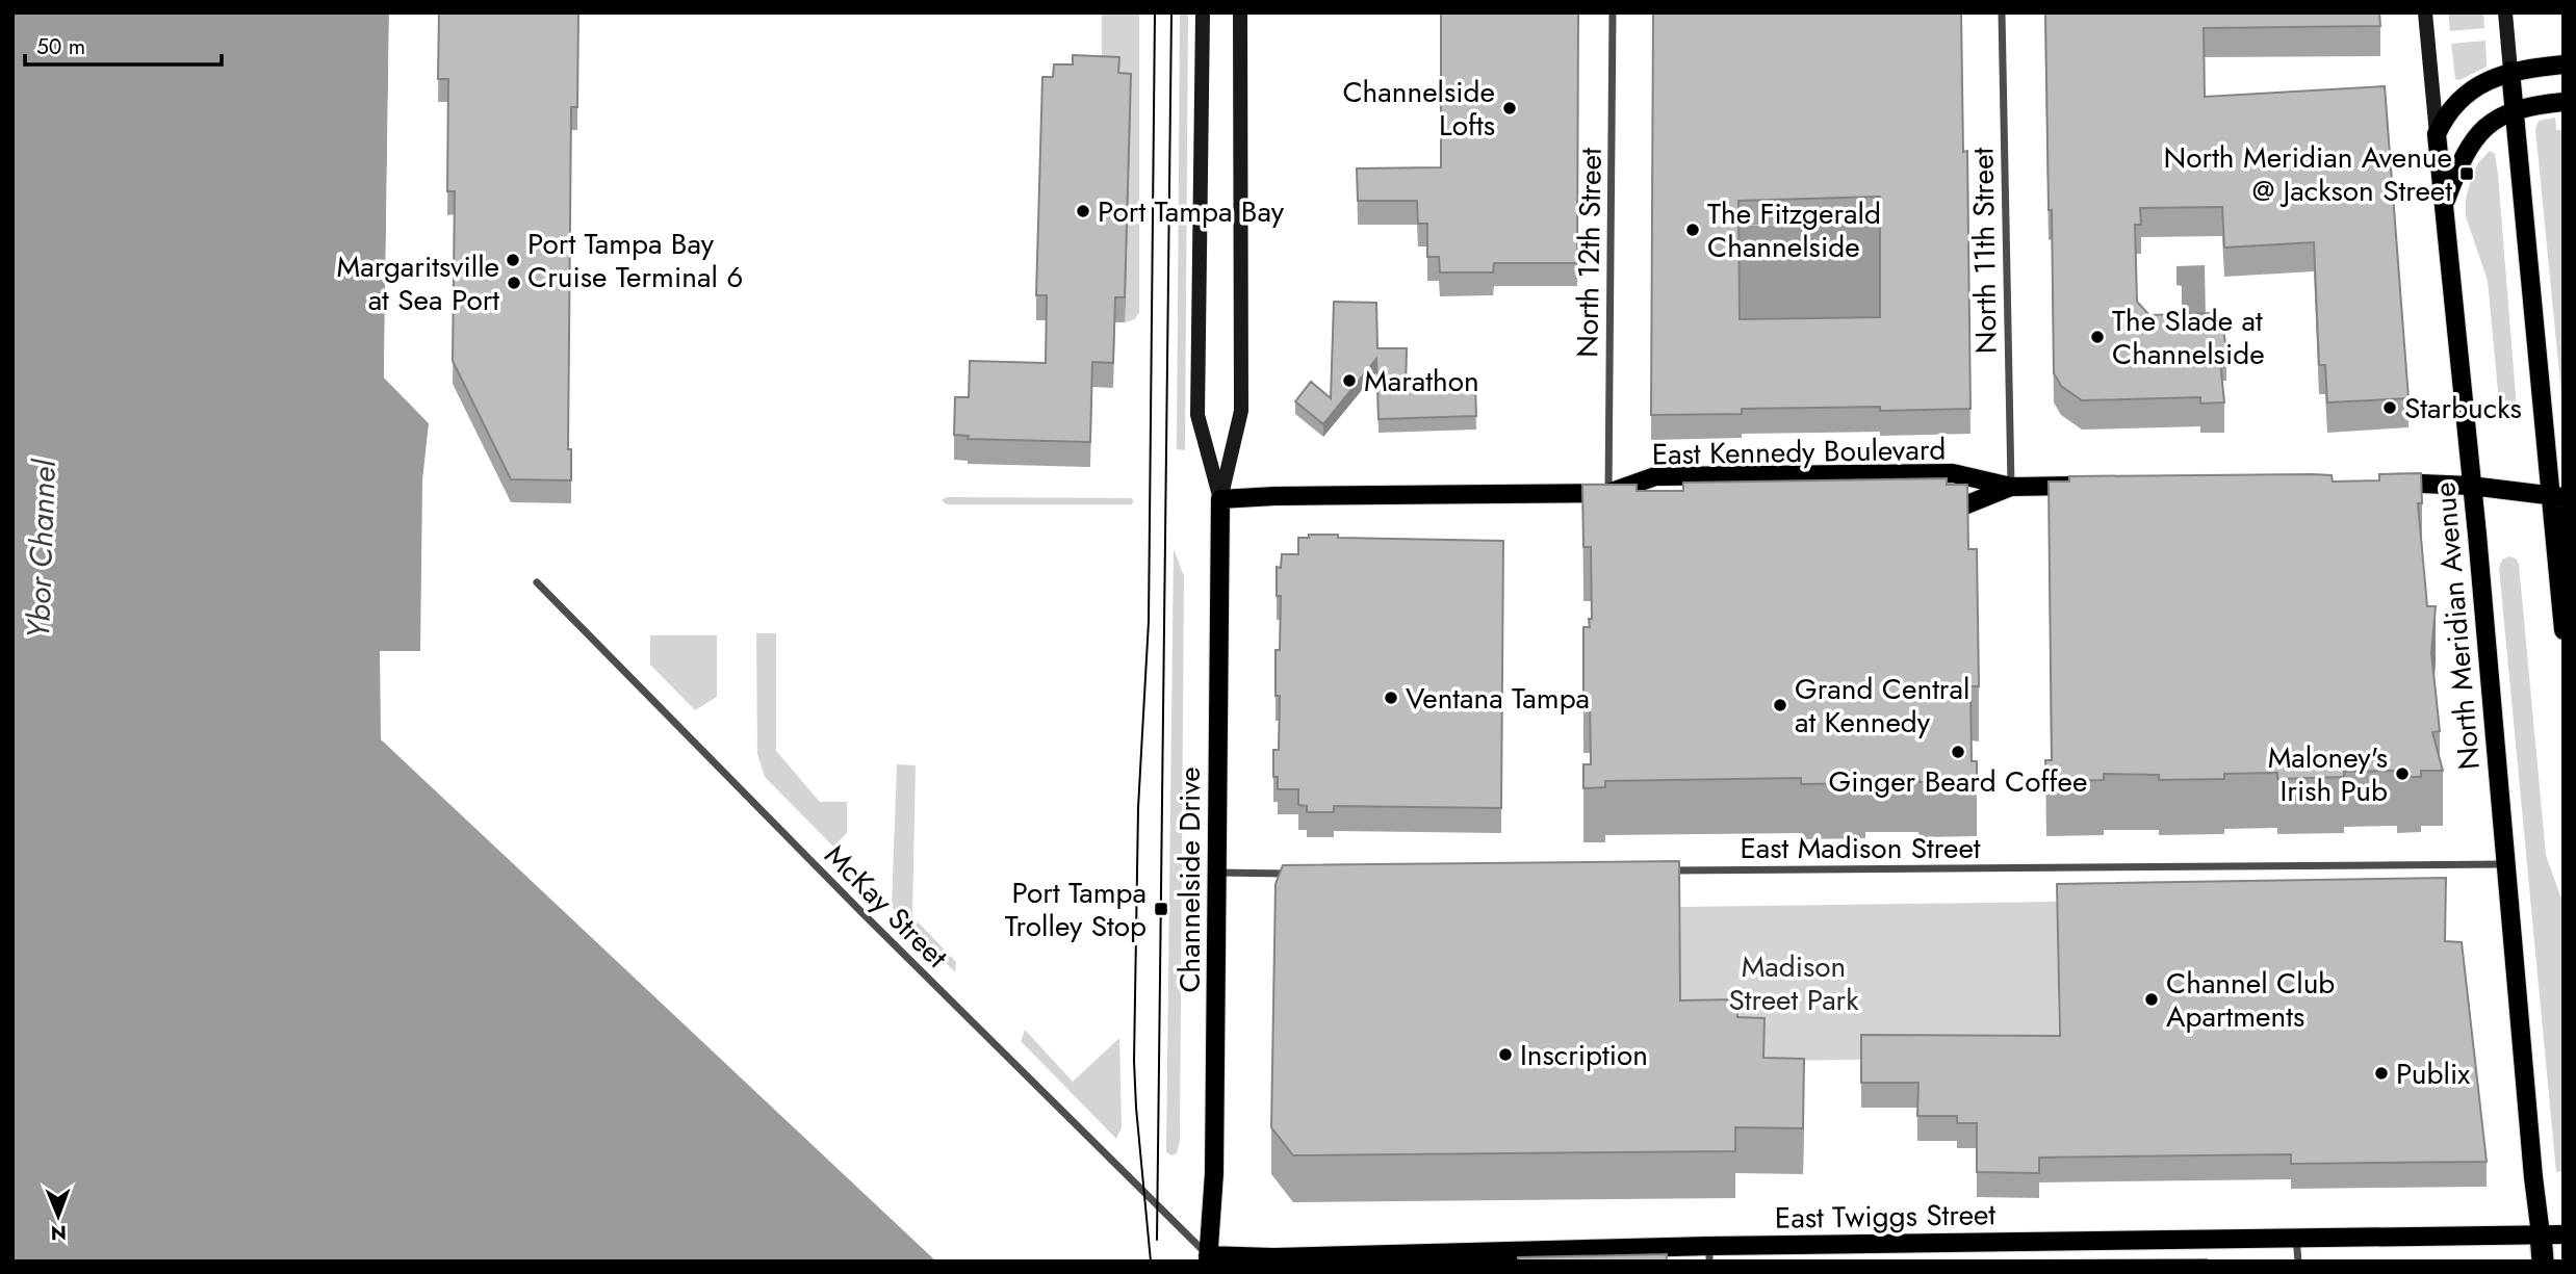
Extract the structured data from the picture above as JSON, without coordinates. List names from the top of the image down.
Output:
{
  "streets": {
    "main road": [
      "East Kennedy Boulevard",
      "North Meridian Avenue",
      "Channelside Drive",
      "East Twiggs Street"
    ],
    "street": [
      "North 11th Street",
      "North 12th Street",
      "East Madison Street",
      "McKay Street"
    ]
  },
  "crossings": [
    ["North 11th Street", "East Kennedy Boulevard"],
    ["North 12th Street", "East Kennedy Boulevard"],
    ["North Meridian Avenue", "East Madison Street"],
    ["North Meridian Avenue", "East Twiggs Street"],
    ["Channelside Drive", "McKay Street"],
    ["Channelside Drive", "East Twiggs Street"],
    ["McKay Street", "East Twiggs Street"]
  ],
  "water": ["Ybor Channel"],
  "parks": ["Madison Street Park"],
  "places": {
    "other": [
      "Channelside Lofts",
      "Port Tampa Bay",
      "The Fitzgerald Channelside",
      "Port Tampa Bay Cruise Terminal 6",
      "Margaritsville at Sea Port",
      "The Slade at Channelside",
      "Marathon",
      "Starbucks",
      "Ventana Tampa",
      "Grand Central at Kennedy",
      "Ginger Beard Coffee",
      "Maloney's Irish Pub",
      "Channel Club Apartments",
      "Inscription",
      "Publix"
    ],
    "transit": ["North Meridian Avenue @ Jackson Street", "Port Tampa Trolley Stop"]
  },
  "scale_bar": "50 m",
  "north": "bottom"
}
